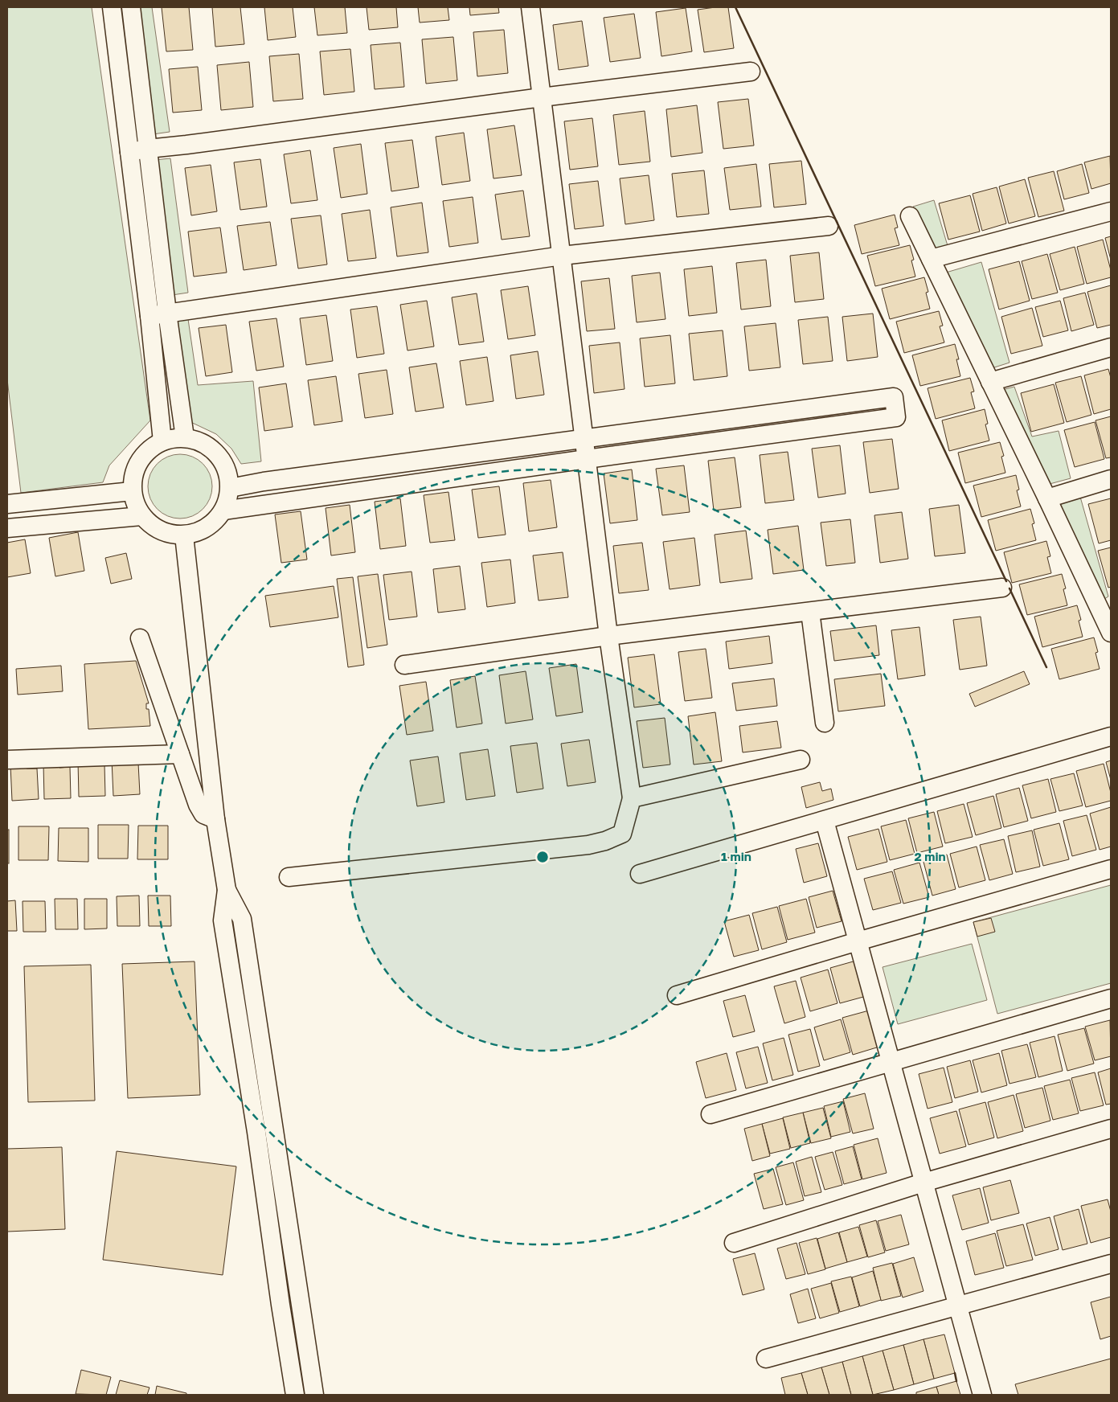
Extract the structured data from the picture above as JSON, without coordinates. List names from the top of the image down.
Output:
{
  "rings": ["1 min", "2 min"]
}
